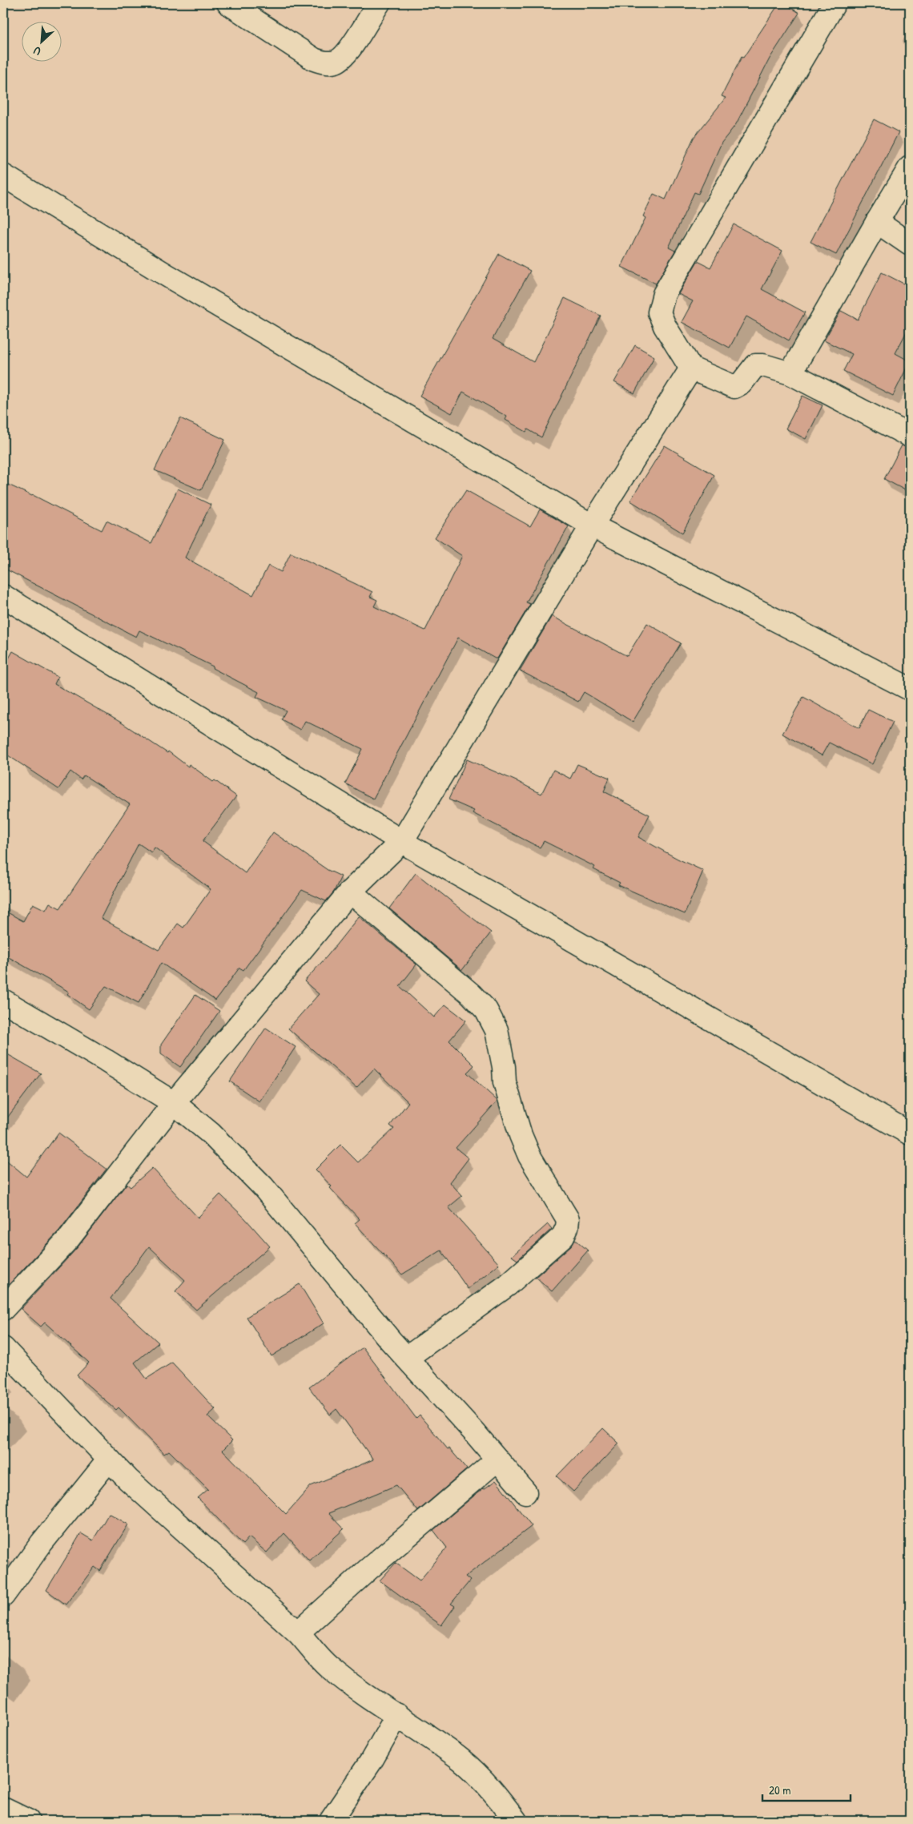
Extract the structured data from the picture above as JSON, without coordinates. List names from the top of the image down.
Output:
{
  "scale_bar": "20 m",
  "north": "bottom left"
}
